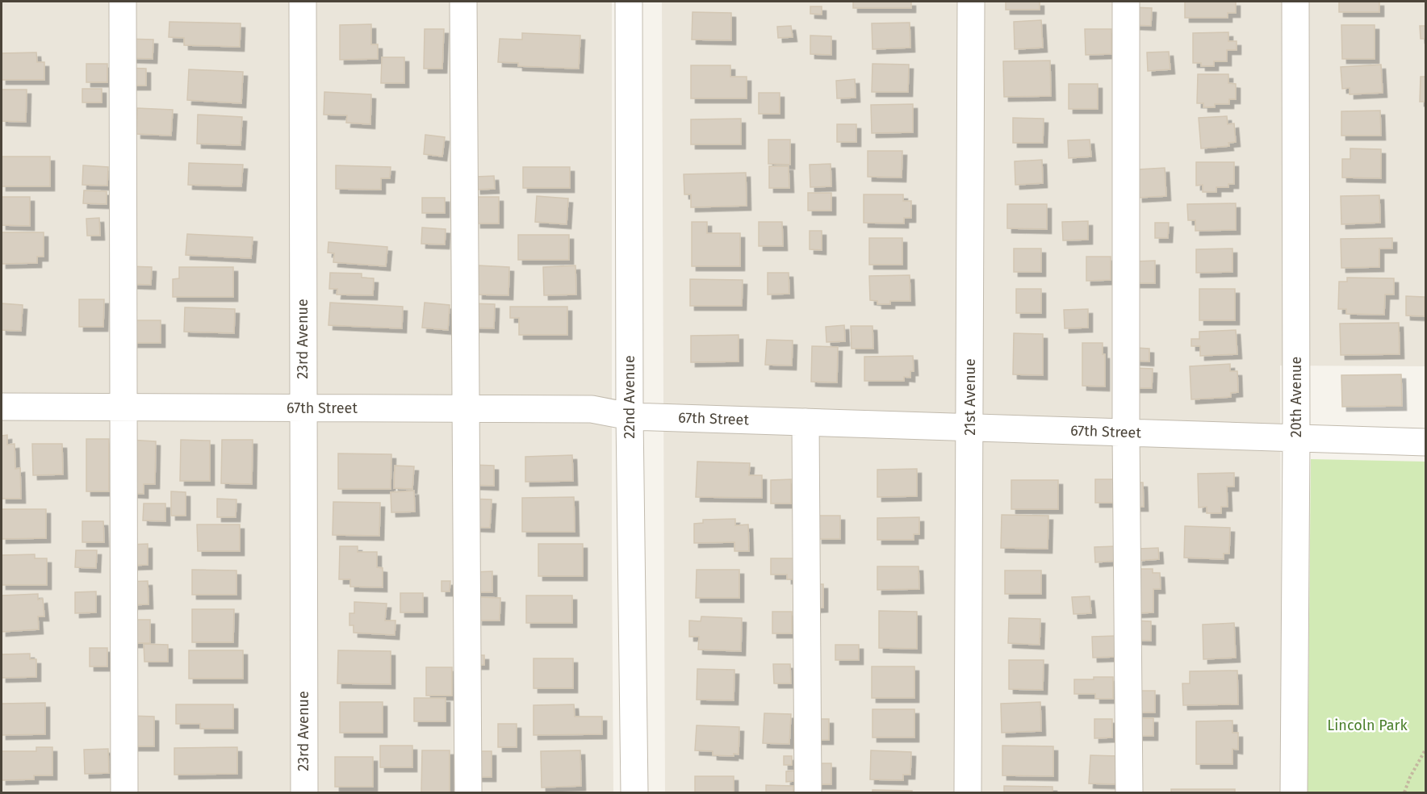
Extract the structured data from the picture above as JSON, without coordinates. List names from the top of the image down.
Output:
{
  "streets": {
    "street": [
      "23rd Avenue",
      "22nd Avenue",
      "21st Avenue",
      "20th Avenue",
      "67th Street"
    ]
  },
  "crossings": [
    ["23rd Avenue", "67th Street"],
    ["22nd Avenue", "67th Street"],
    ["21st Avenue", "67th Street"],
    ["20th Avenue", "67th Street"]
  ],
  "parks": ["Lincoln Park"]
}
